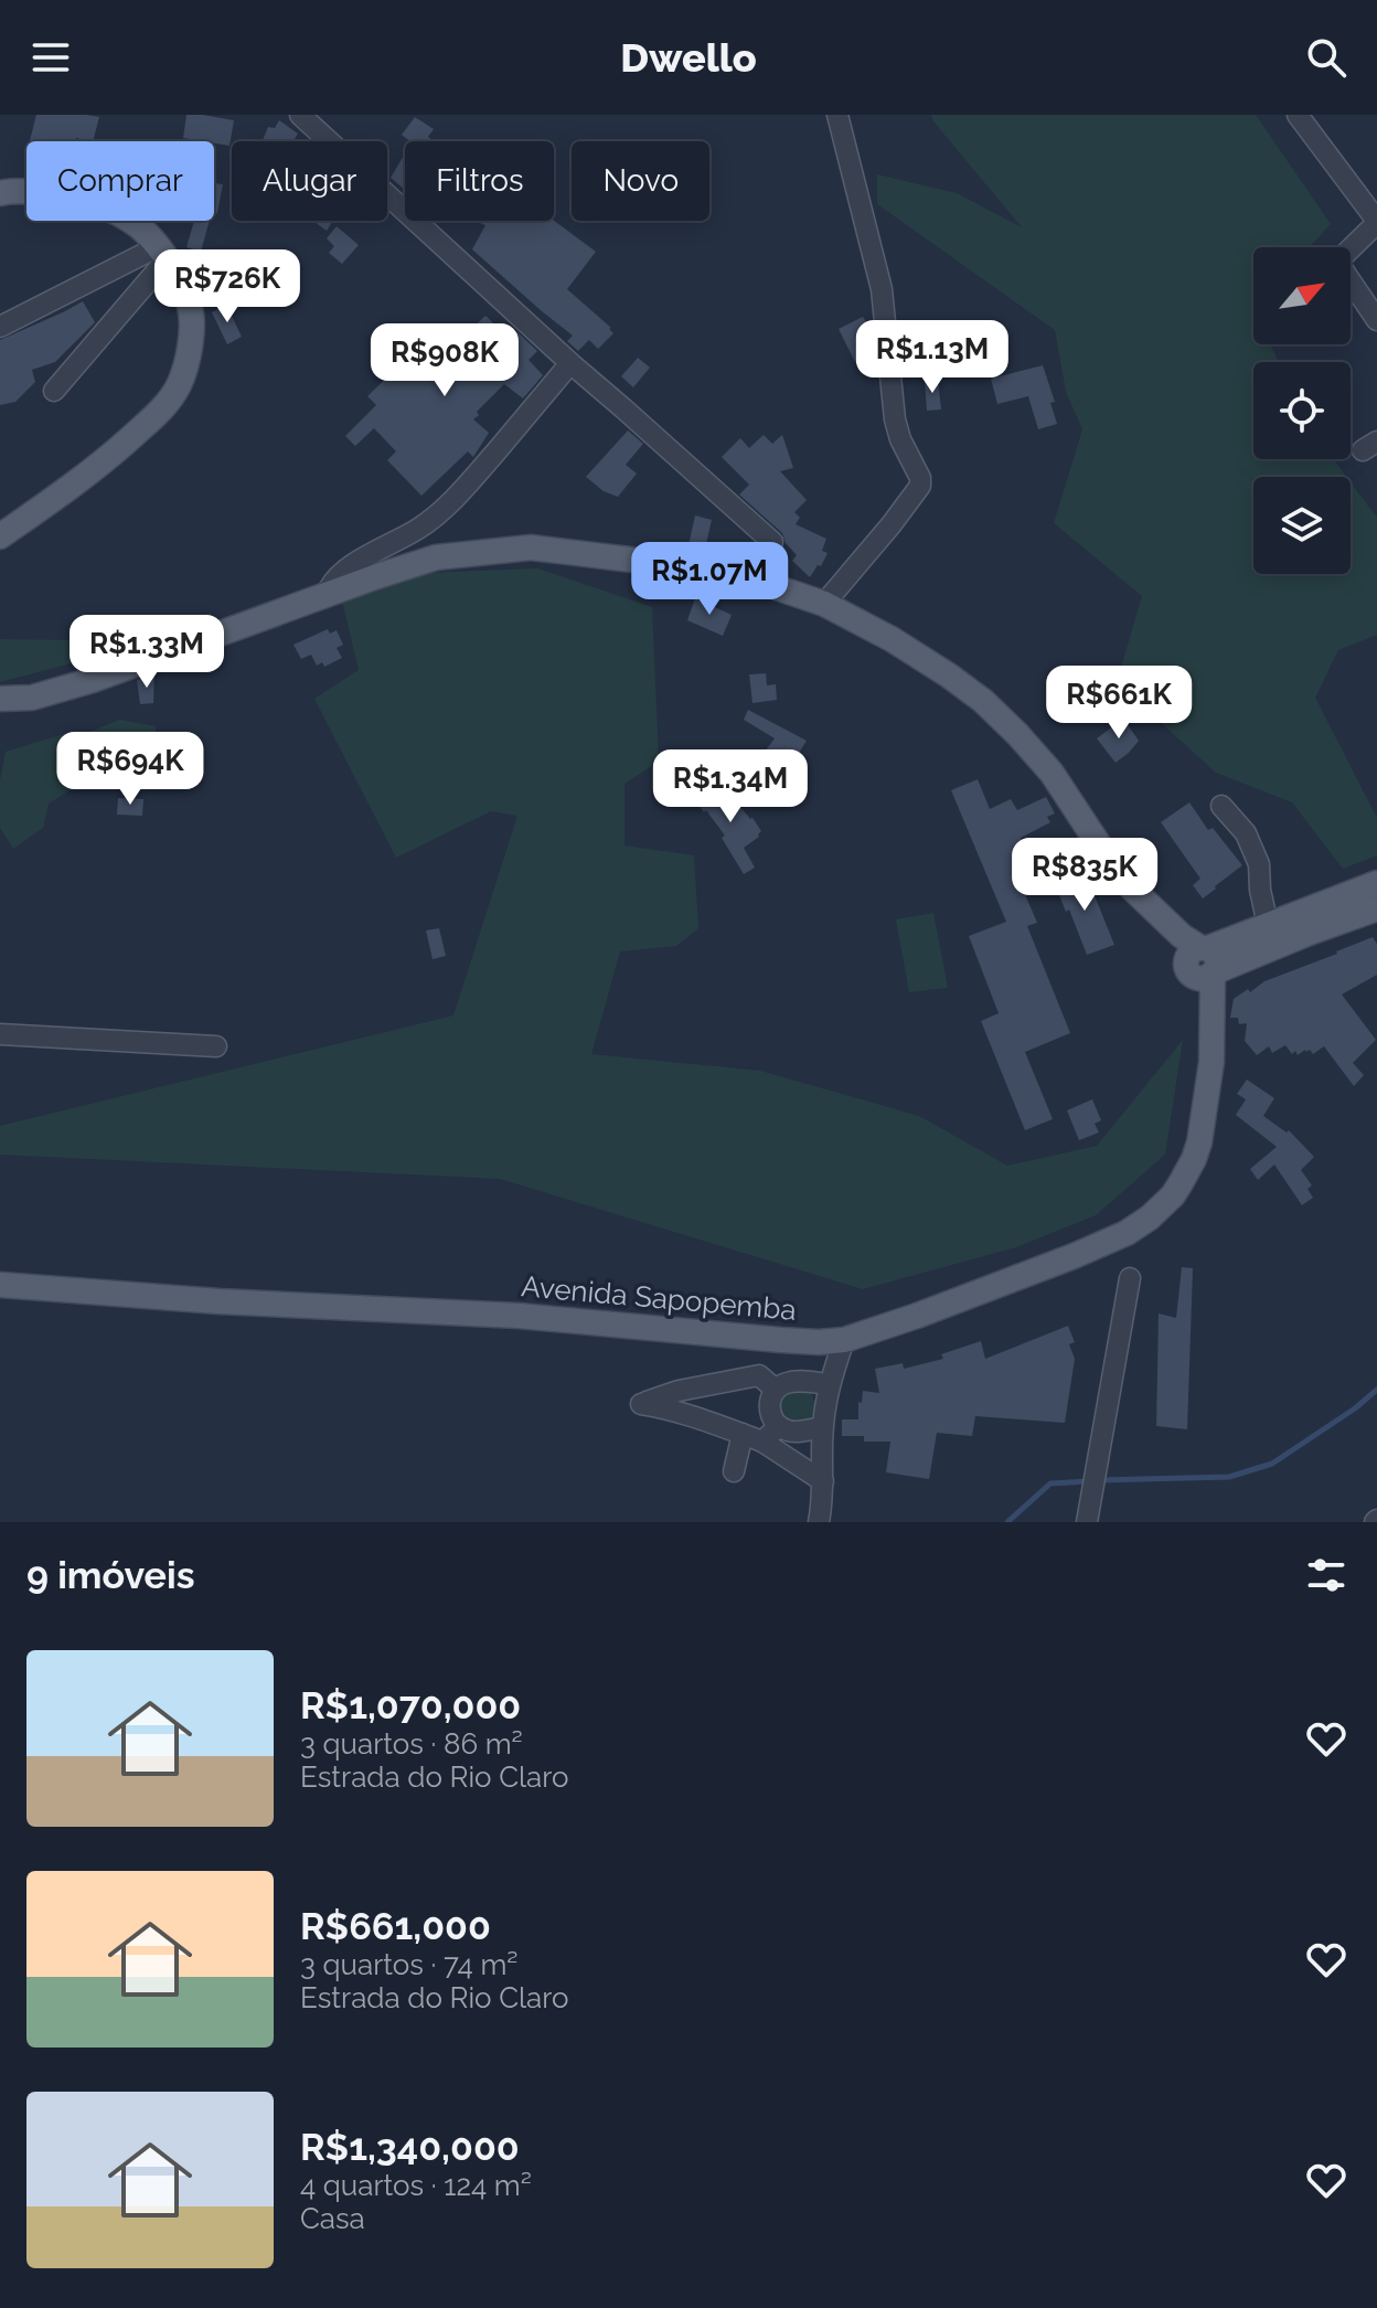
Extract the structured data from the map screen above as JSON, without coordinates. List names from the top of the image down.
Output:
{
  "streets": {
    "main road": ["Avenida Sapopemba"]
  },
  "north": "top right",
  "page": {
    "header": "Dwello",
    "chip": [
      "Comprar",
      "Alugar",
      "Filtros",
      "Novo"
    ],
    "price": [
      "R$726K",
      "R$1.13M",
      "R$908K",
      "R$1.07M",
      "R$1.33M",
      "R$661K",
      "R$694K",
      "R$1.34M",
      "R$835K"
    ],
    "heading": "9 imóveis",
    "list": [
      {
        "name": "R$1,070,000",
        "note": "3 quartos · 86 m² · Estrada do Rio Claro"
      },
      {
        "name": "R$661,000",
        "note": "3 quartos · 74 m² · Estrada do Rio Claro"
      },
      {
        "name": "R$1,340,000",
        "note": "4 quartos · 124 m² · Casa"
      }
    ]
  }
}
